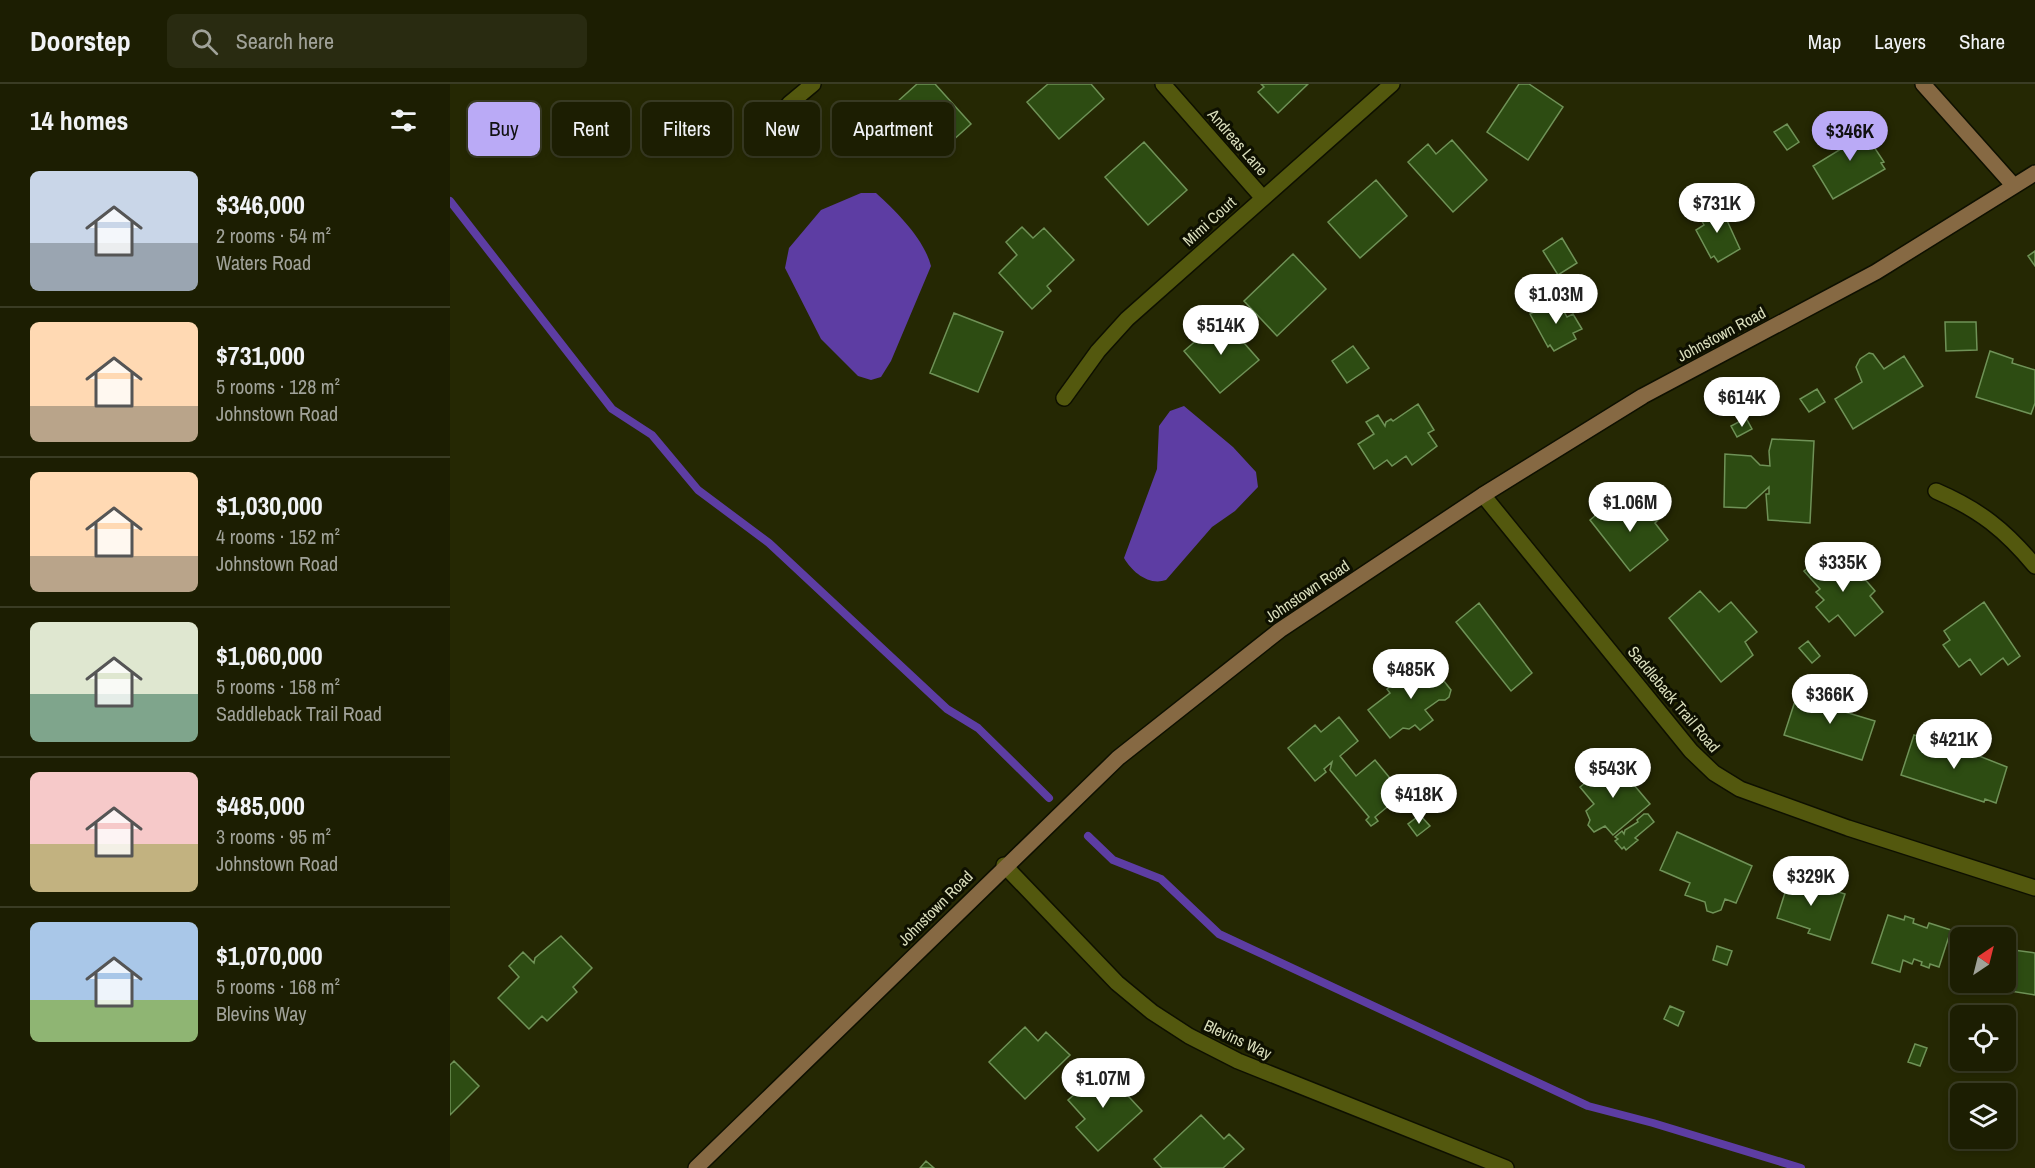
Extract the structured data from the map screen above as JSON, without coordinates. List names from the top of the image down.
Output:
{
  "streets": {
    "main road": ["Johnstown Road"],
    "street": [
      "Andreas Lane",
      "Mimi Court",
      "Saddleback Trail Road",
      "Blevins Way"
    ]
  },
  "crossings": [
    ["Andreas Lane", "Mimi Court"],
    ["Johnstown Road", "Saddleback Trail Road"],
    ["Johnstown Road", "Blevins Way"]
  ],
  "north": "top right",
  "page": {
    "header": "Doorstep",
    "search": "Search here",
    "nav": ["Map", "Layers", "Share"],
    "heading": "14 homes",
    "chip": [
      "Buy",
      "Rent",
      "Filters",
      "New",
      "Apartment"
    ],
    "price": [
      "$346K",
      "$731K",
      "$1.03M",
      "$514K",
      "$614K",
      "$1.06M",
      "$335K",
      "$485K",
      "$366K",
      "$421K",
      "$543K",
      "$418K",
      "$329K",
      "$1.07M"
    ],
    "list": [
      {
        "name": "$346,000",
        "note": "2 rooms · 54 m² · Waters Road"
      },
      {
        "name": "$731,000",
        "note": "5 rooms · 128 m² · Johnstown Road"
      },
      {
        "name": "$1,030,000",
        "note": "4 rooms · 152 m² · Johnstown Road"
      },
      {
        "name": "$1,060,000",
        "note": "5 rooms · 158 m² · Saddleback Trail Road"
      },
      {
        "name": "$485,000",
        "note": "3 rooms · 95 m² · Johnstown Road"
      },
      {
        "name": "$1,070,000",
        "note": "5 rooms · 168 m² · Blevins Way"
      }
    ]
  }
}
